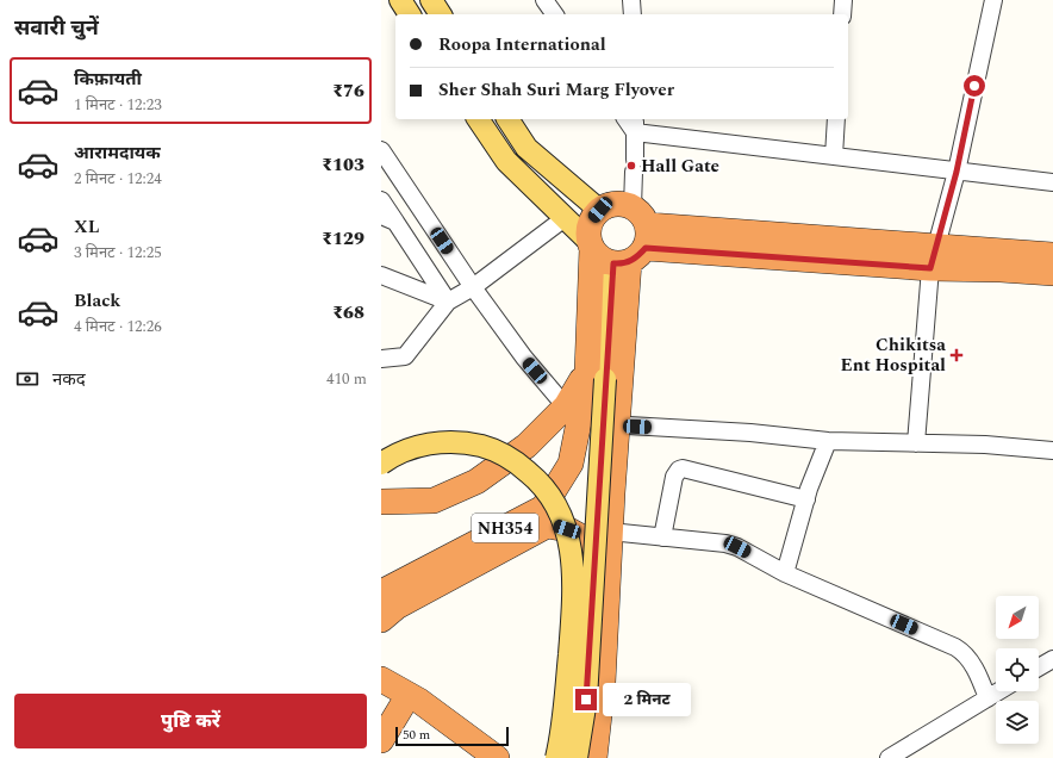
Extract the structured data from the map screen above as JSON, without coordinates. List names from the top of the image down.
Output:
{
  "streets": {
    "highway": ["NH354"]
  },
  "places": {
    "other": ["Hall Gate"],
    "health": ["Chikitsa Ent Hospital"]
  },
  "scale_bar": "50 m",
  "north": "bottom left",
  "page": {
    "heading": "सवारी चुनें",
    "banner": ["Roopa International", "Sher Shah Suri Marg Flyover"],
    "list": [
      {
        "name": "किफ़ायती",
        "note": "1 मिनट · 12:23",
        "value": "₹76"
      },
      {
        "name": "आरामदायक",
        "note": "2 मिनट · 12:24",
        "value": "₹103"
      },
      {
        "name": "XL",
        "note": "3 मिनट · 12:25",
        "value": "₹129"
      },
      {
        "name": "Black",
        "note": "4 मिनट · 12:26",
        "value": "₹68"
      }
    ],
    "pay": ["नकद", "410 m"],
    "bubble": "2 मिनट",
    "buttons": "पुष्टि करें",
    "scale": "50 m"
  }
}
